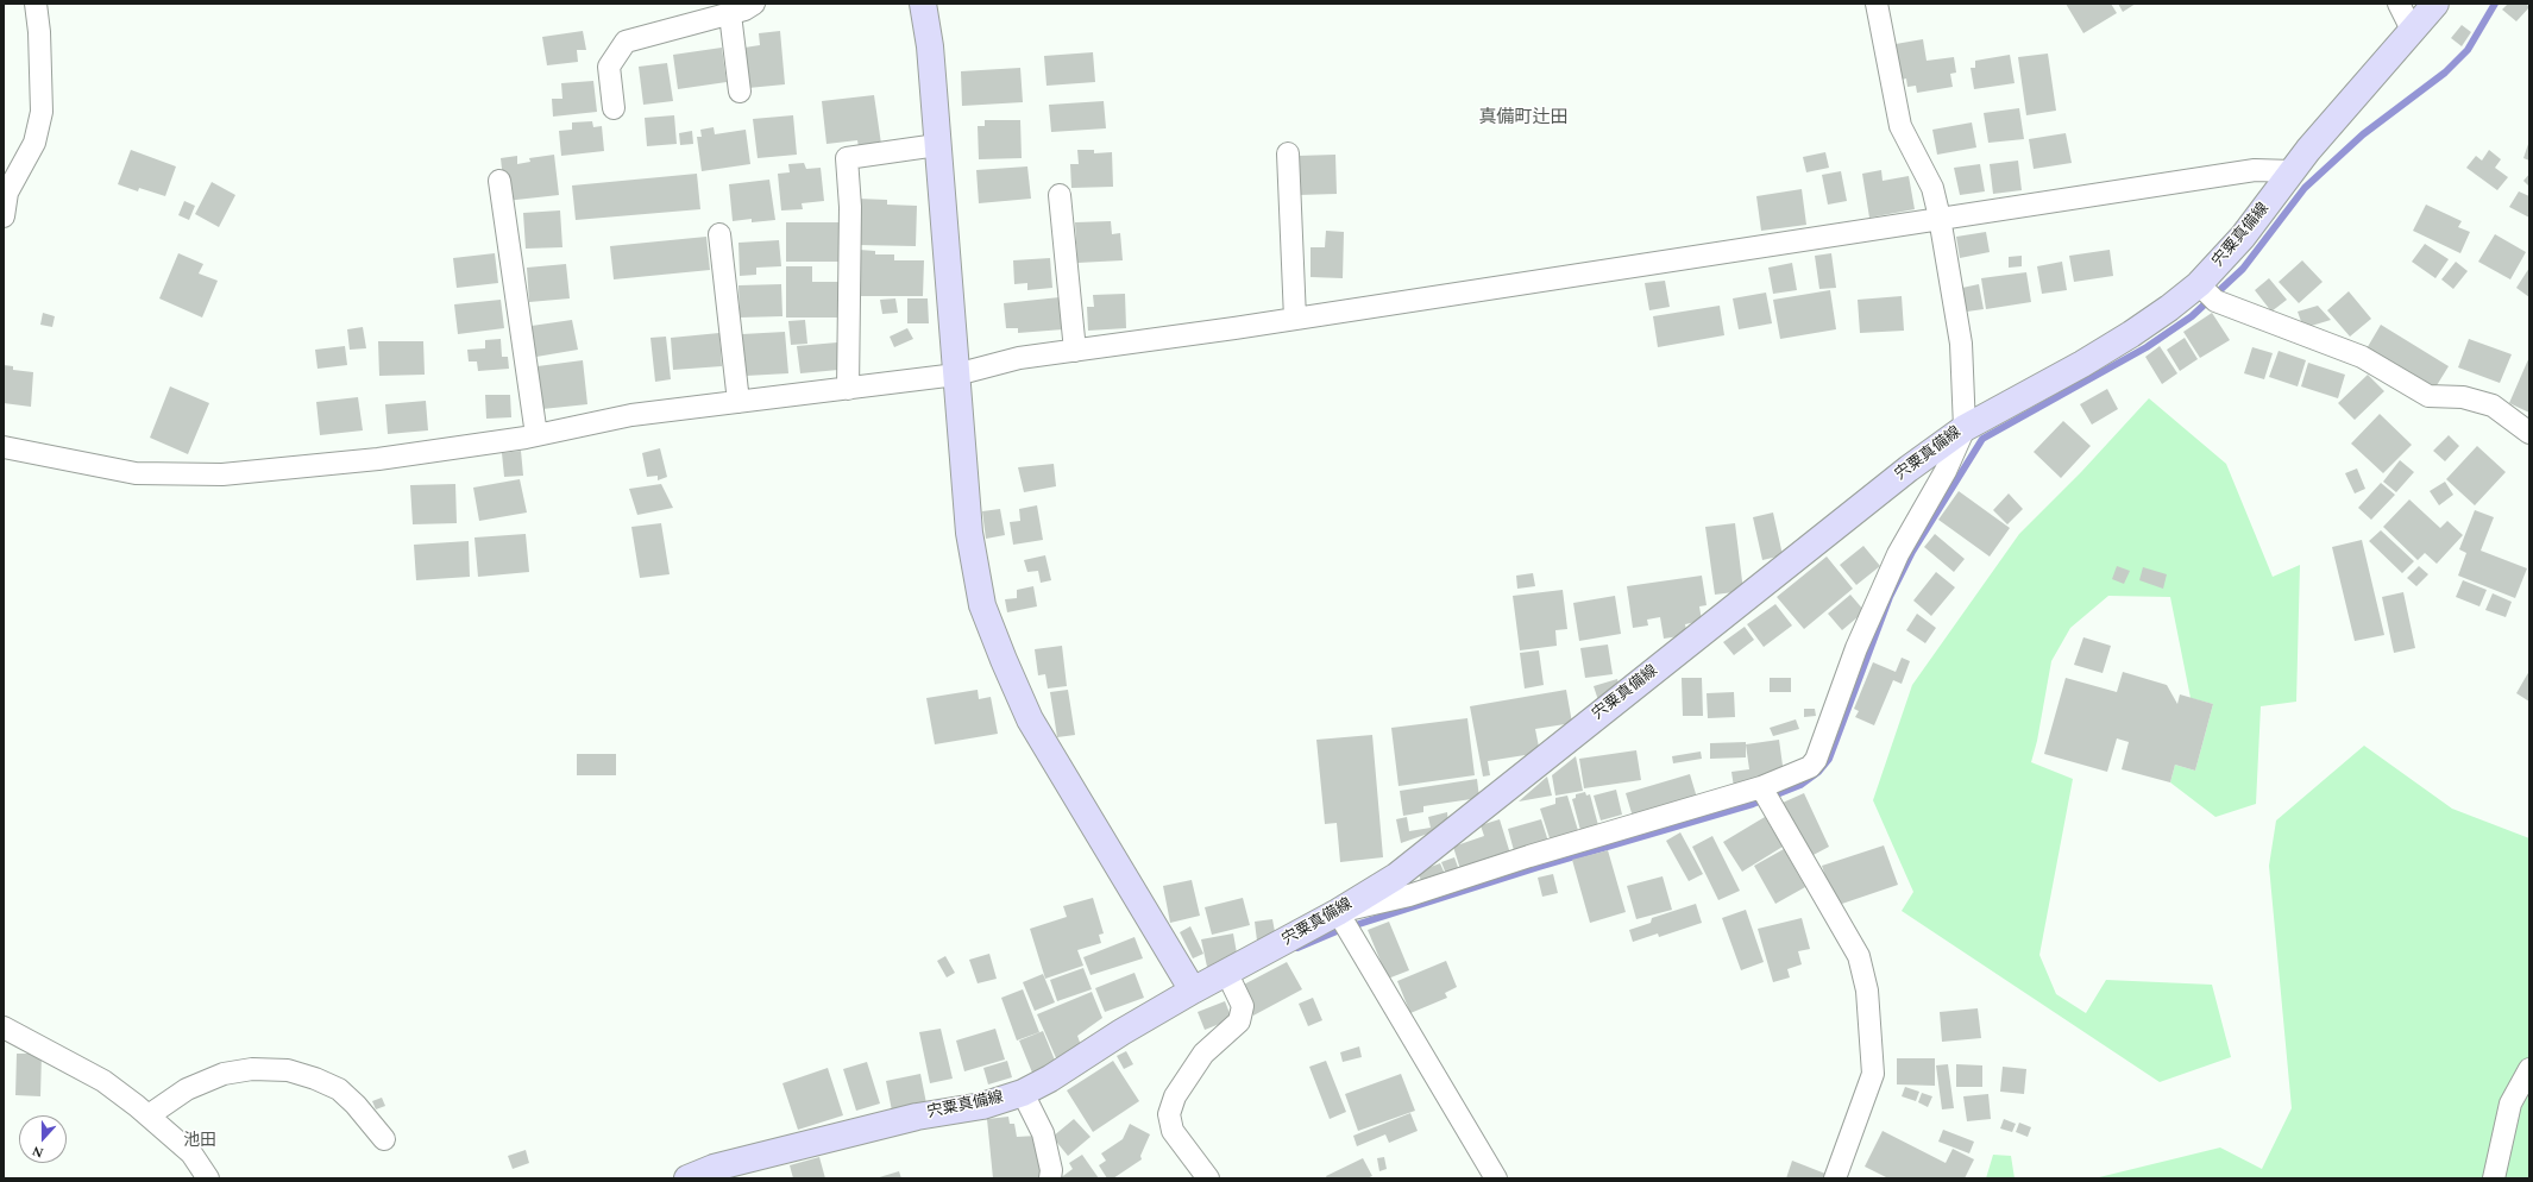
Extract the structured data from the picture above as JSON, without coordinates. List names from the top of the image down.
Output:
{
  "streets": {
    "main road": ["宍粟真備線"]
  },
  "districts": ["真備町辻田", "池田"],
  "north": "bottom"
}
